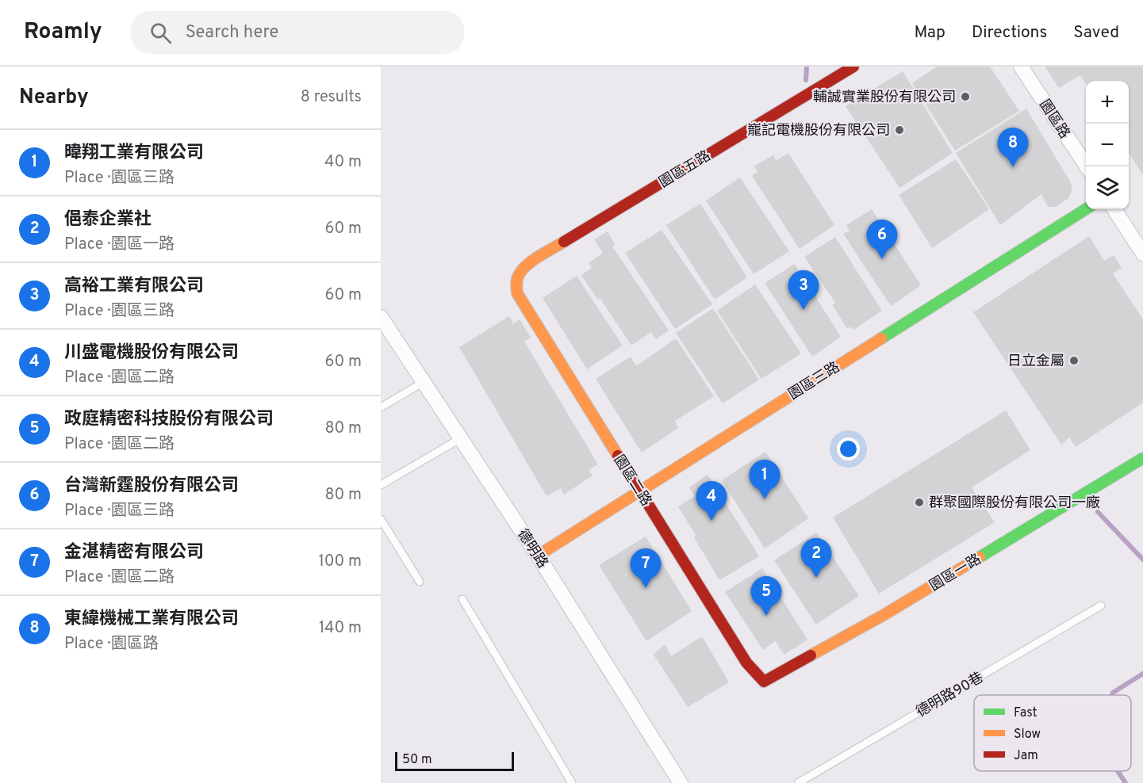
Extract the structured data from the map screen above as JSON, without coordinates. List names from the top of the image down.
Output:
{
  "streets": {
    "street": [
      "園區路",
      "園區五路",
      "園區三路",
      "園區二路",
      "德明路",
      "園區一路"
    ],
    "lane": ["德明路90巷"]
  },
  "crossings": [
    ["園區五路", "園區二路"],
    ["園區三路", "園區二路"],
    ["園區三路", "德明路"],
    ["園區二路", "園區一路"]
  ],
  "places": [
    "輔誠實業股份有限公司",
    "巃記電機股份有限公司",
    "日立金屬",
    "群聚國際股份有限公司一廠"
  ],
  "legend": ["Fast", "Slow", "Jam"],
  "scale_bar": "50 m",
  "page": {
    "header": "Roamly",
    "search": "Search here",
    "nav": ["Map", "Directions", "Saved"],
    "heading": ["Nearby", "8 results"],
    "map_buttons": ["+", "−"],
    "pins": [
      "8",
      "6",
      "3",
      "1",
      "4",
      "2",
      "7",
      "5"
    ],
    "list": [
      {
        "mark": "1",
        "name": "暐翔工業有限公司",
        "note": "Place · 園區三路",
        "value": "40 m"
      },
      {
        "mark": "2",
        "name": "俋泰企業社",
        "note": "Place · 園區一路",
        "value": "60 m"
      },
      {
        "mark": "3",
        "name": "高裕工業有限公司",
        "note": "Place · 園區三路",
        "value": "60 m"
      },
      {
        "mark": "4",
        "name": "川盛電機股份有限公司",
        "note": "Place · 園區二路",
        "value": "60 m"
      },
      {
        "mark": "5",
        "name": "政庭精密科技股份有限公司",
        "note": "Place · 園區二路",
        "value": "80 m"
      },
      {
        "mark": "6",
        "name": "台灣新霆股份有限公司",
        "note": "Place · 園區三路",
        "value": "80 m"
      },
      {
        "mark": "7",
        "name": "金湛精密有限公司",
        "note": "Place · 園區二路",
        "value": "100 m"
      },
      {
        "mark": "8",
        "name": "東緯機械工業有限公司",
        "note": "Place · 園區路",
        "value": "140 m"
      }
    ],
    "scale": "50 m"
  }
}
